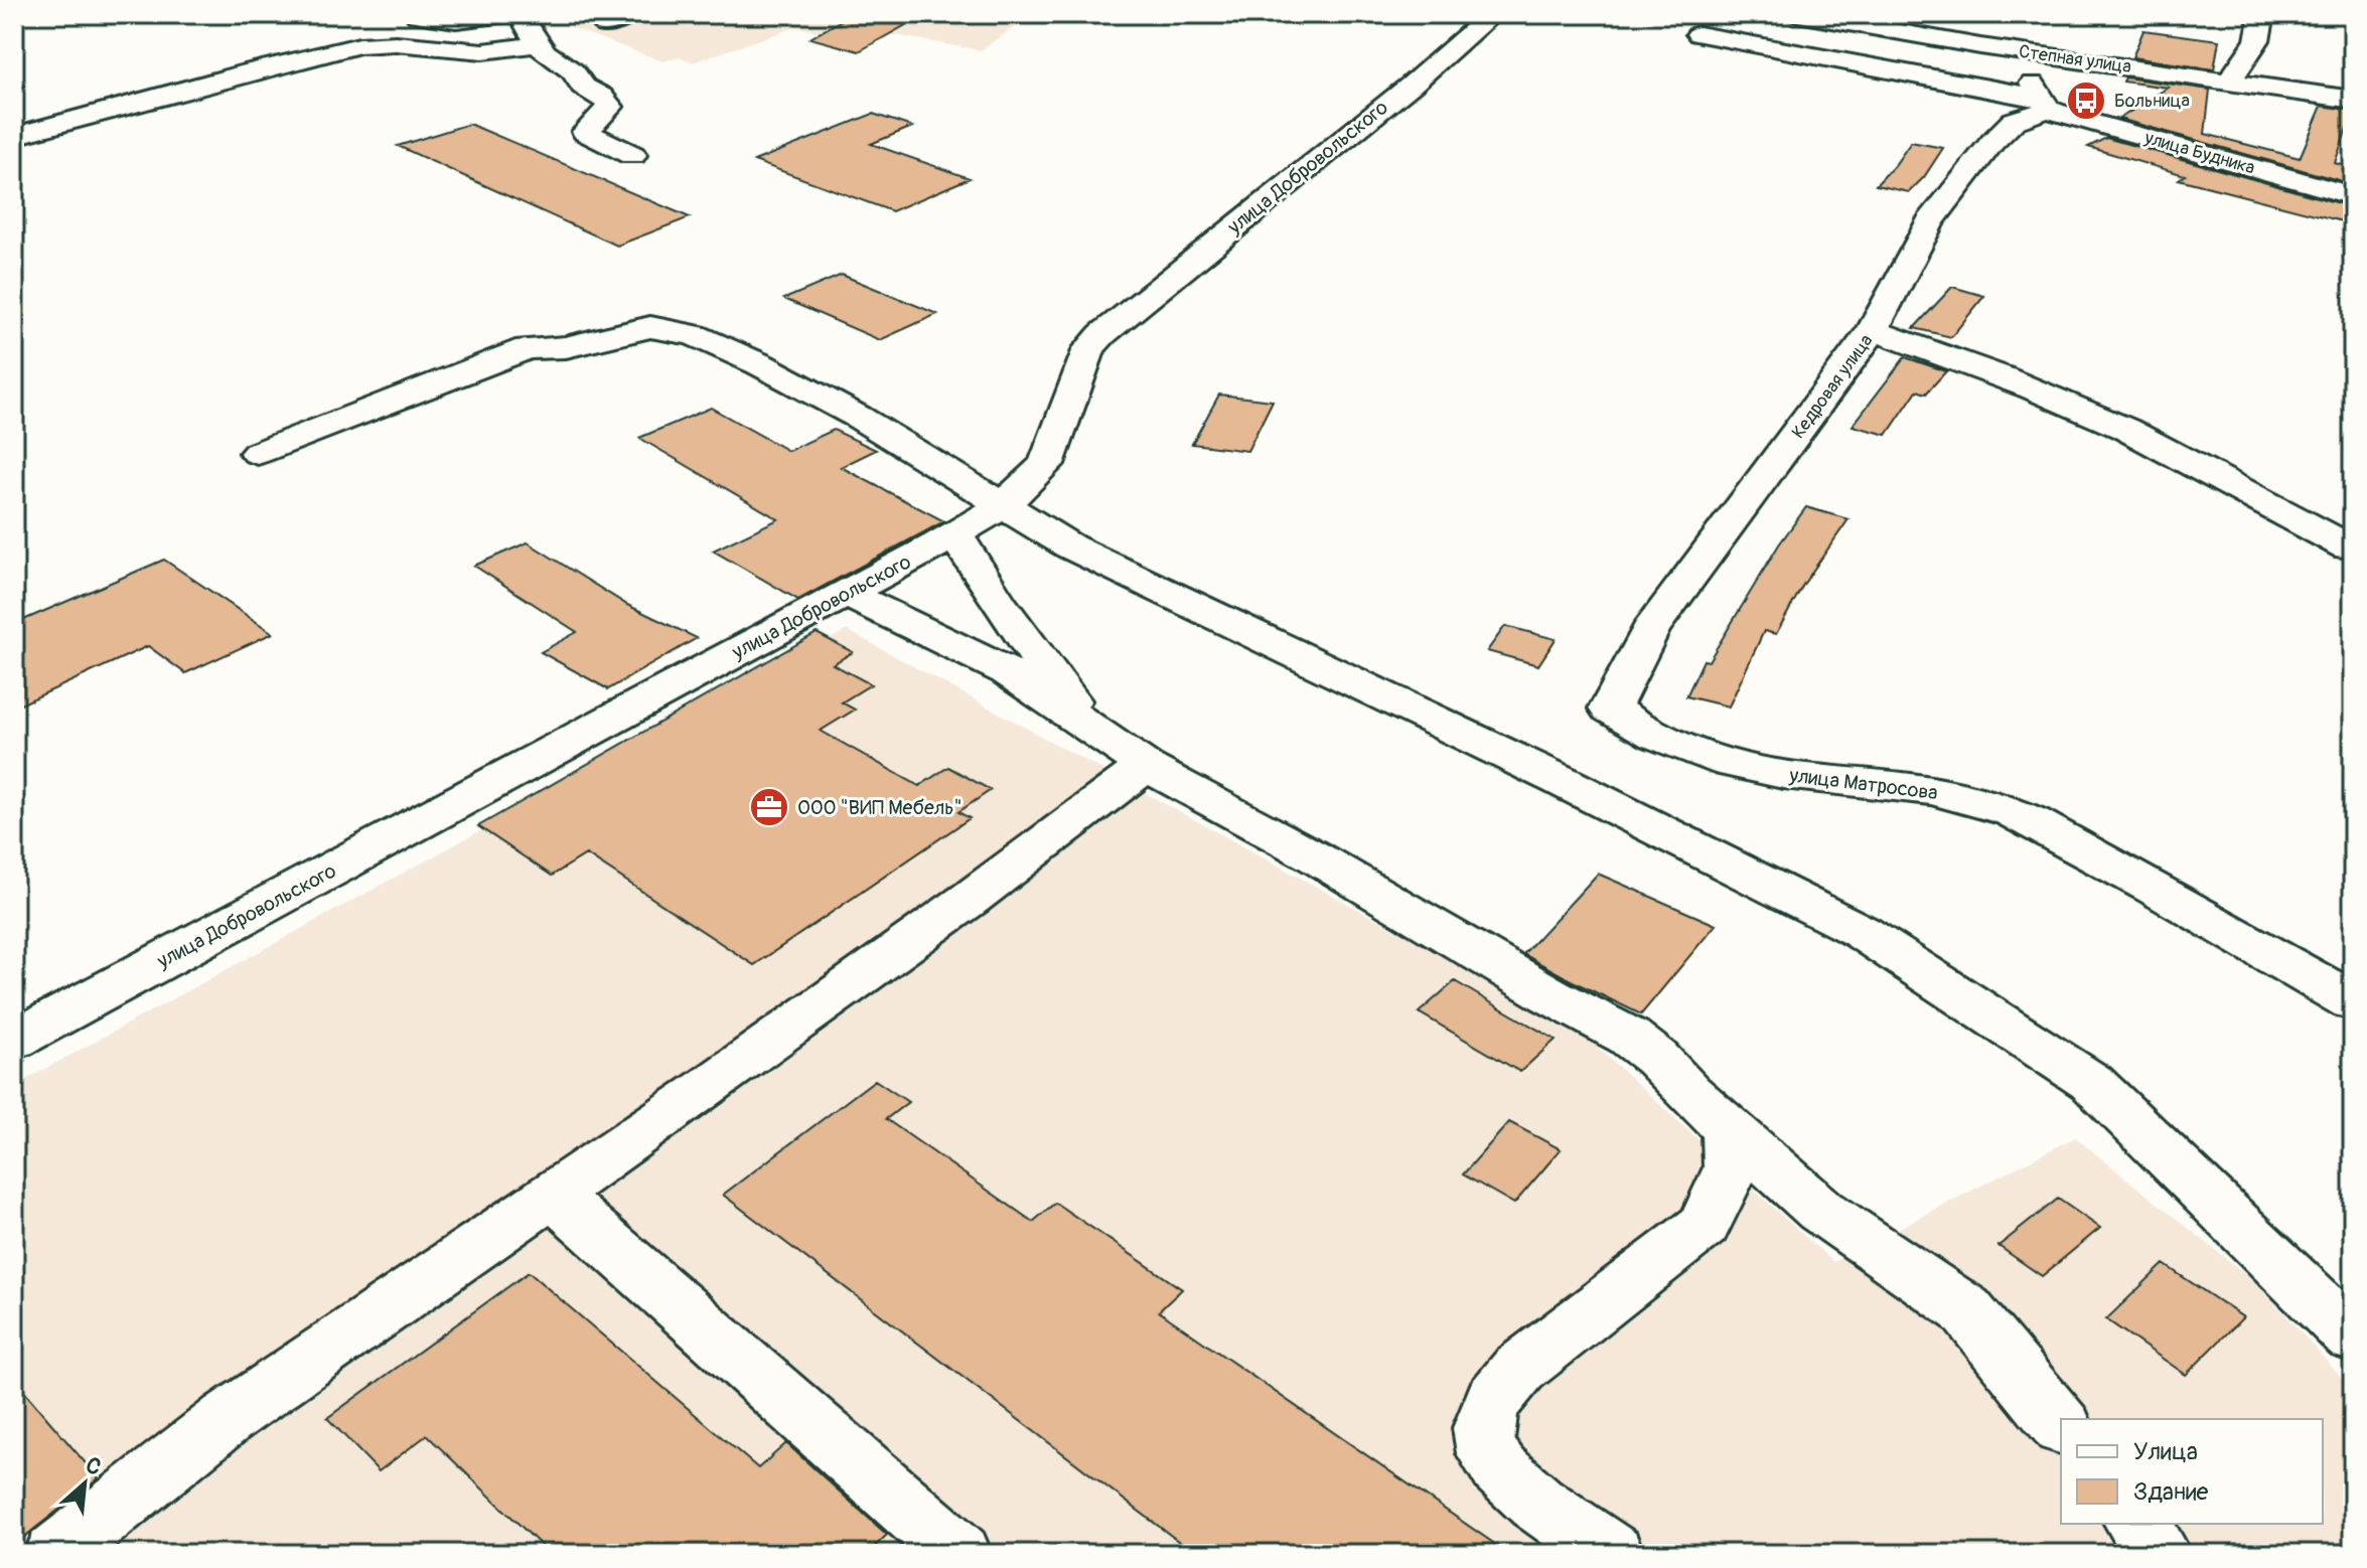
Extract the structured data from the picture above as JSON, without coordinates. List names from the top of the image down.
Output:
{
  "streets": {
    "street": [
      "Степная улица",
      "улица Будника",
      "улица Добровольского",
      "Кедровая улица",
      "улица Матросова"
    ]
  },
  "crossings": [
    ["улица Будника", "Кедровая улица"],
    ["Кедровая улица", "улица Матросова"]
  ],
  "places": {
    "bus stop": ["Больница"],
    "office": ["ООО \"ВИП Мебель\""]
  },
  "legend": ["Улица", "Здание"],
  "north": "top right"
}
